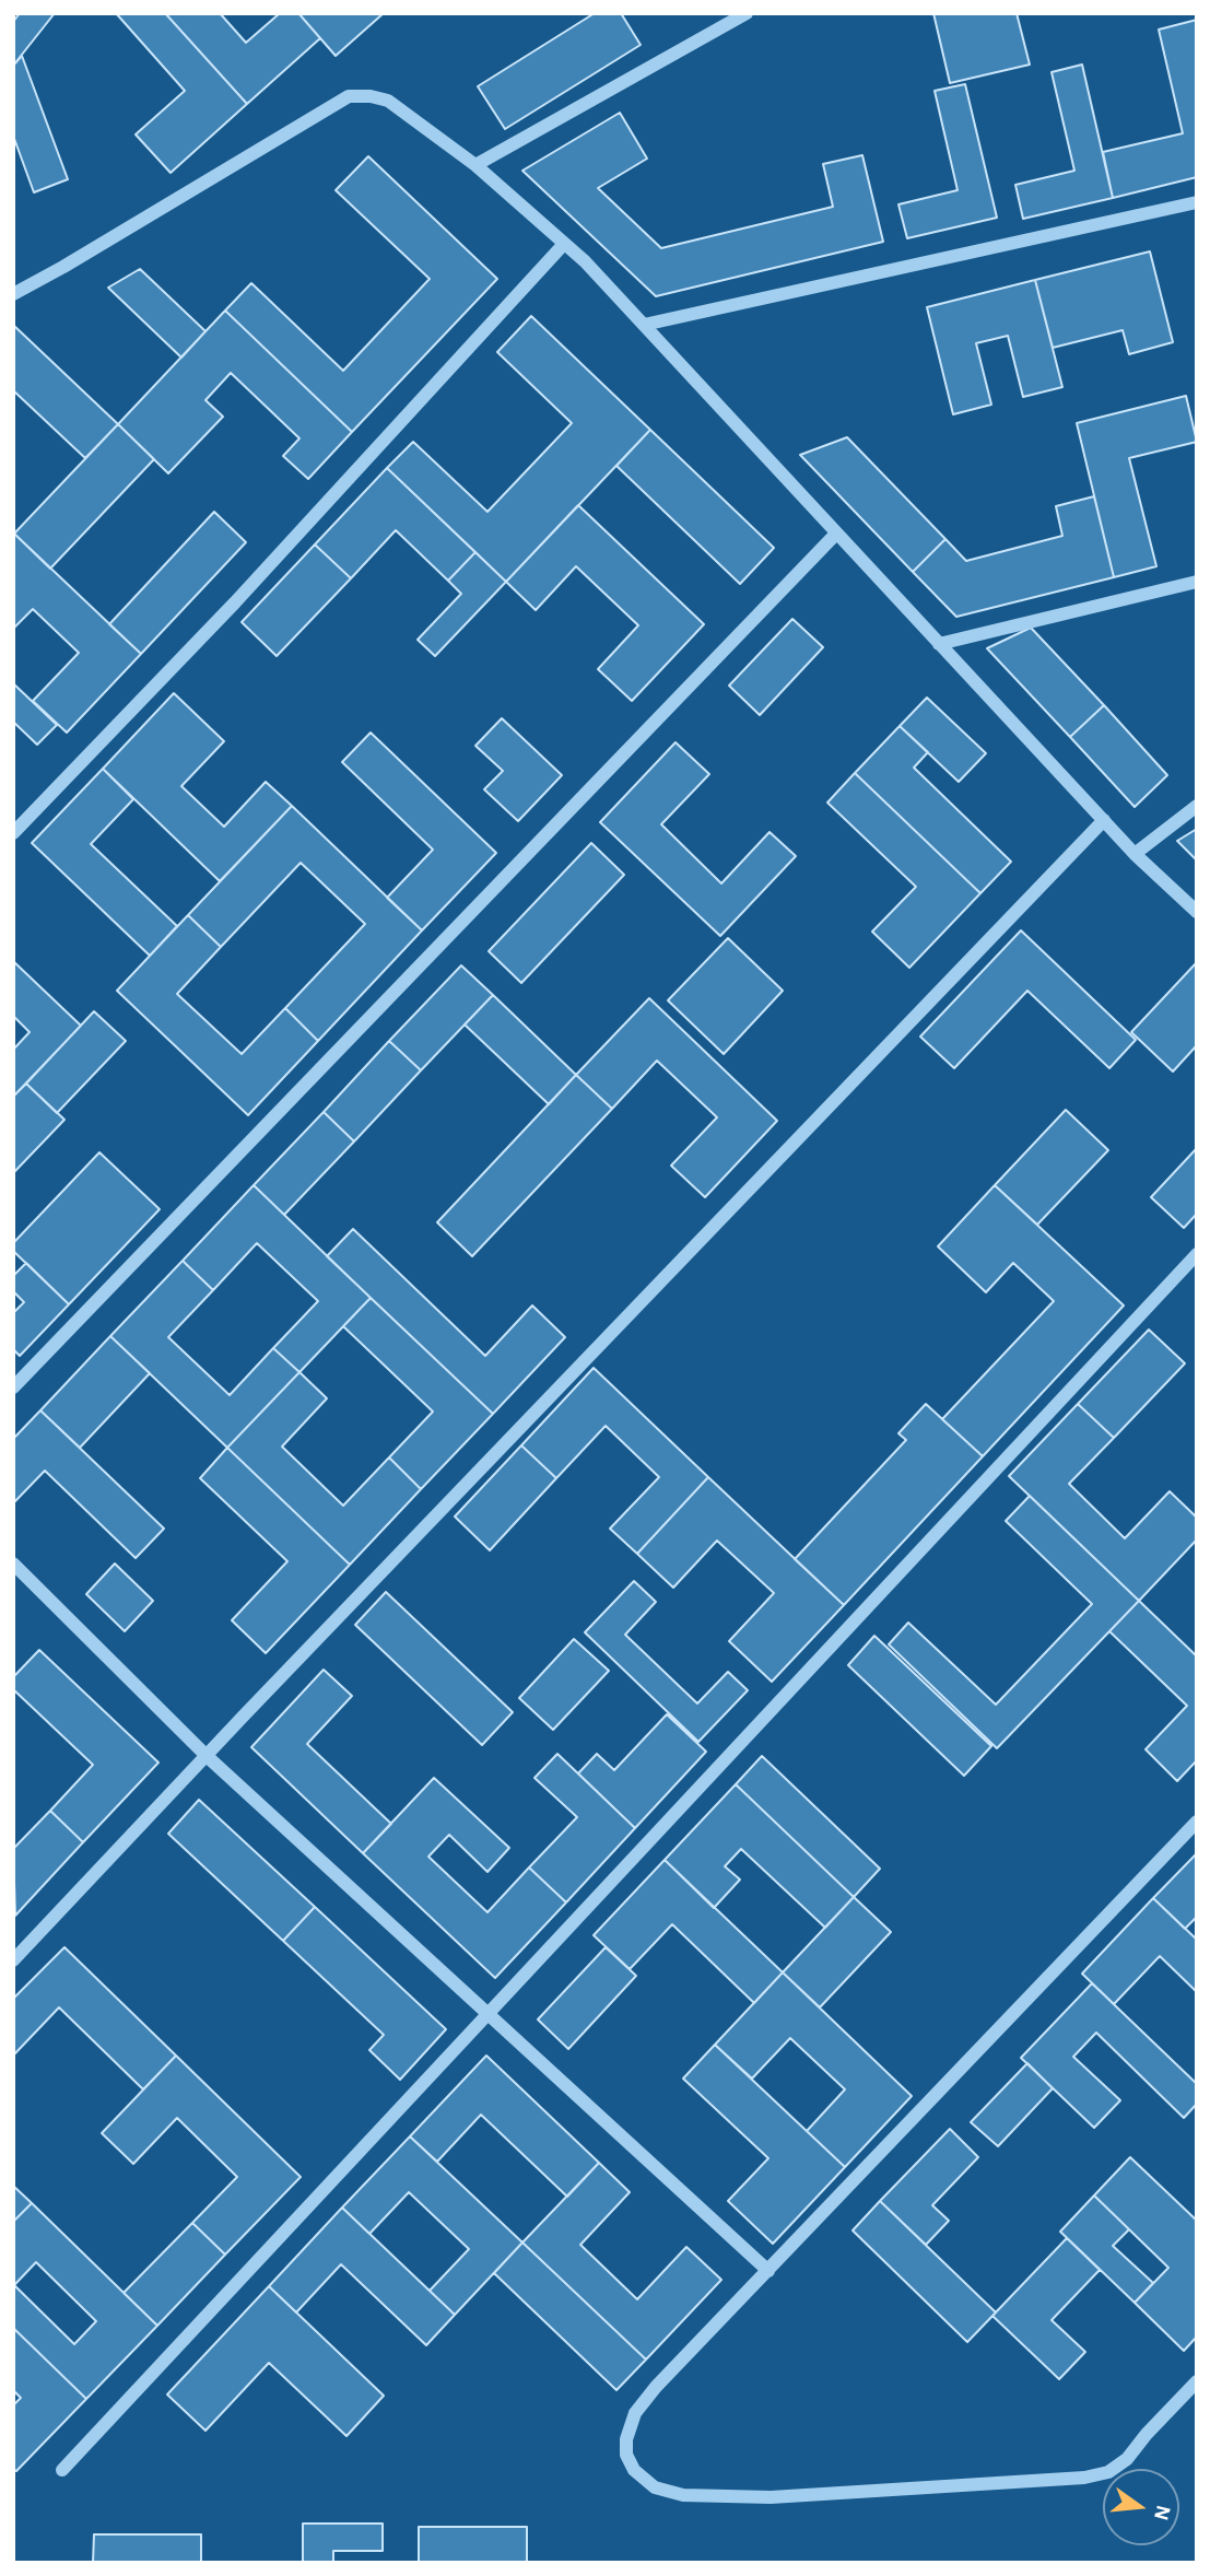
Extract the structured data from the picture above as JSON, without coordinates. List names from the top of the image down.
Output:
{
  "north": "right"
}
